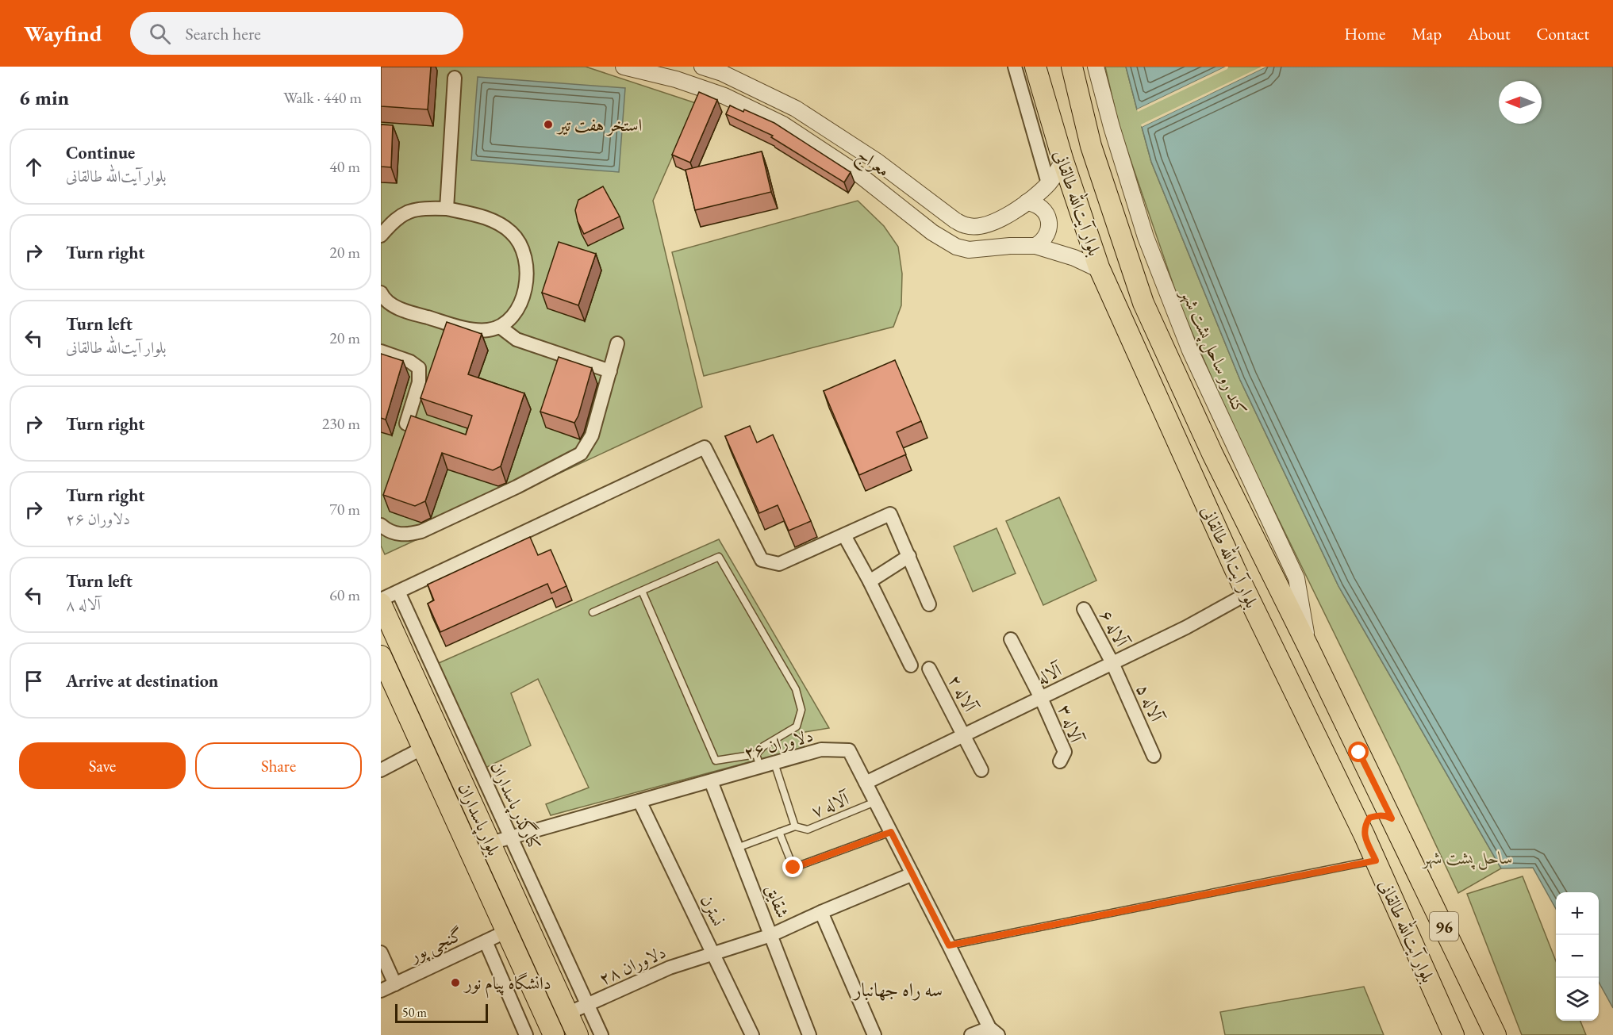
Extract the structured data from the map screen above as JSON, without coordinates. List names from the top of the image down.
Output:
{
  "streets": {
    "main road": ["بلوار آیت‌الله طالقانی", "بلوار پاسداران", "96"],
    "street": [
      "معراج",
      "کند رو ساحل پشت شهر",
      "آلاله ۶",
      "آلاله",
      "آلاله ۲",
      "آلاله ۵",
      "آلاله ۳",
      "دلاوران ۲۶",
      "کنارگذر پاسداران",
      "شقایق",
      "نسترن",
      "گنجی پور",
      "دلاوران ۲۸"
    ],
    "lane": ["آلاله ۷"]
  },
  "crossings": [
    ["معراج", "بلوار آیت‌الله طالقانی"],
    ["بلوار آیت‌الله طالقانی", "کند رو ساحل پشت شهر"],
    ["بلوار آیت‌الله طالقانی", "آلاله"],
    ["آلاله ۶", "آلاله"],
    ["آلاله ۶", "آلاله ۵"],
    ["آلاله", "آلاله ۲"],
    ["آلاله", "آلاله ۵"],
    ["آلاله", "آلاله ۳"],
    ["آلاله", "دلاوران ۲۶"],
    ["دلاوران ۲۶", "آلاله ۷"],
    ["دلاوران ۲۶", "کنارگذر پاسداران"],
    ["دلاوران ۲۶", "بلوار پاسداران"],
    ["دلاوران ۲۶", "شقایق"],
    ["دلاوران ۲۶", "نسترن"],
    ["دلاوران ۲۶", "دلاوران ۲۸"],
    ["آلاله ۷", "شقایق"],
    ["کنارگذر پاسداران", "دلاوران ۲۸"],
    ["بلوار پاسداران", "گنجی پور"],
    ["بلوار پاسداران", "دلاوران ۲۸"],
    ["شقایق", "دلاوران ۲۸"],
    ["نسترن", "دلاوران ۲۸"]
  ],
  "districts": ["سه راه جهانبار"],
  "parks": ["ساحل پشت شهر"],
  "places": ["استخر هفت تیر", "دانشگاه پیام نور"],
  "scale_bar": "50 m",
  "north": "left",
  "page": {
    "header": "Wayfind",
    "search": "Search here",
    "nav": [
      "Home",
      "Map",
      "About",
      "Contact"
    ],
    "heading": ["6 min", "Walk · 440 m"],
    "list": [
      ["Continue", "بلوار آیت‌الله طالقانی", "40 m"],
      ["Turn right", "20 m"],
      ["Turn left", "بلوار آیت‌الله طالقانی", "20 m"],
      ["Turn right", "230 m"],
      ["Turn right", "دلاوران ۲۶", "70 m"],
      ["Turn left", "آلاله ۸", "60 m"],
      "Arrive at destination"
    ],
    "buttons": ["Save", "Share"],
    "map_buttons": ["+", "−"],
    "scale": "50 m"
  }
}
